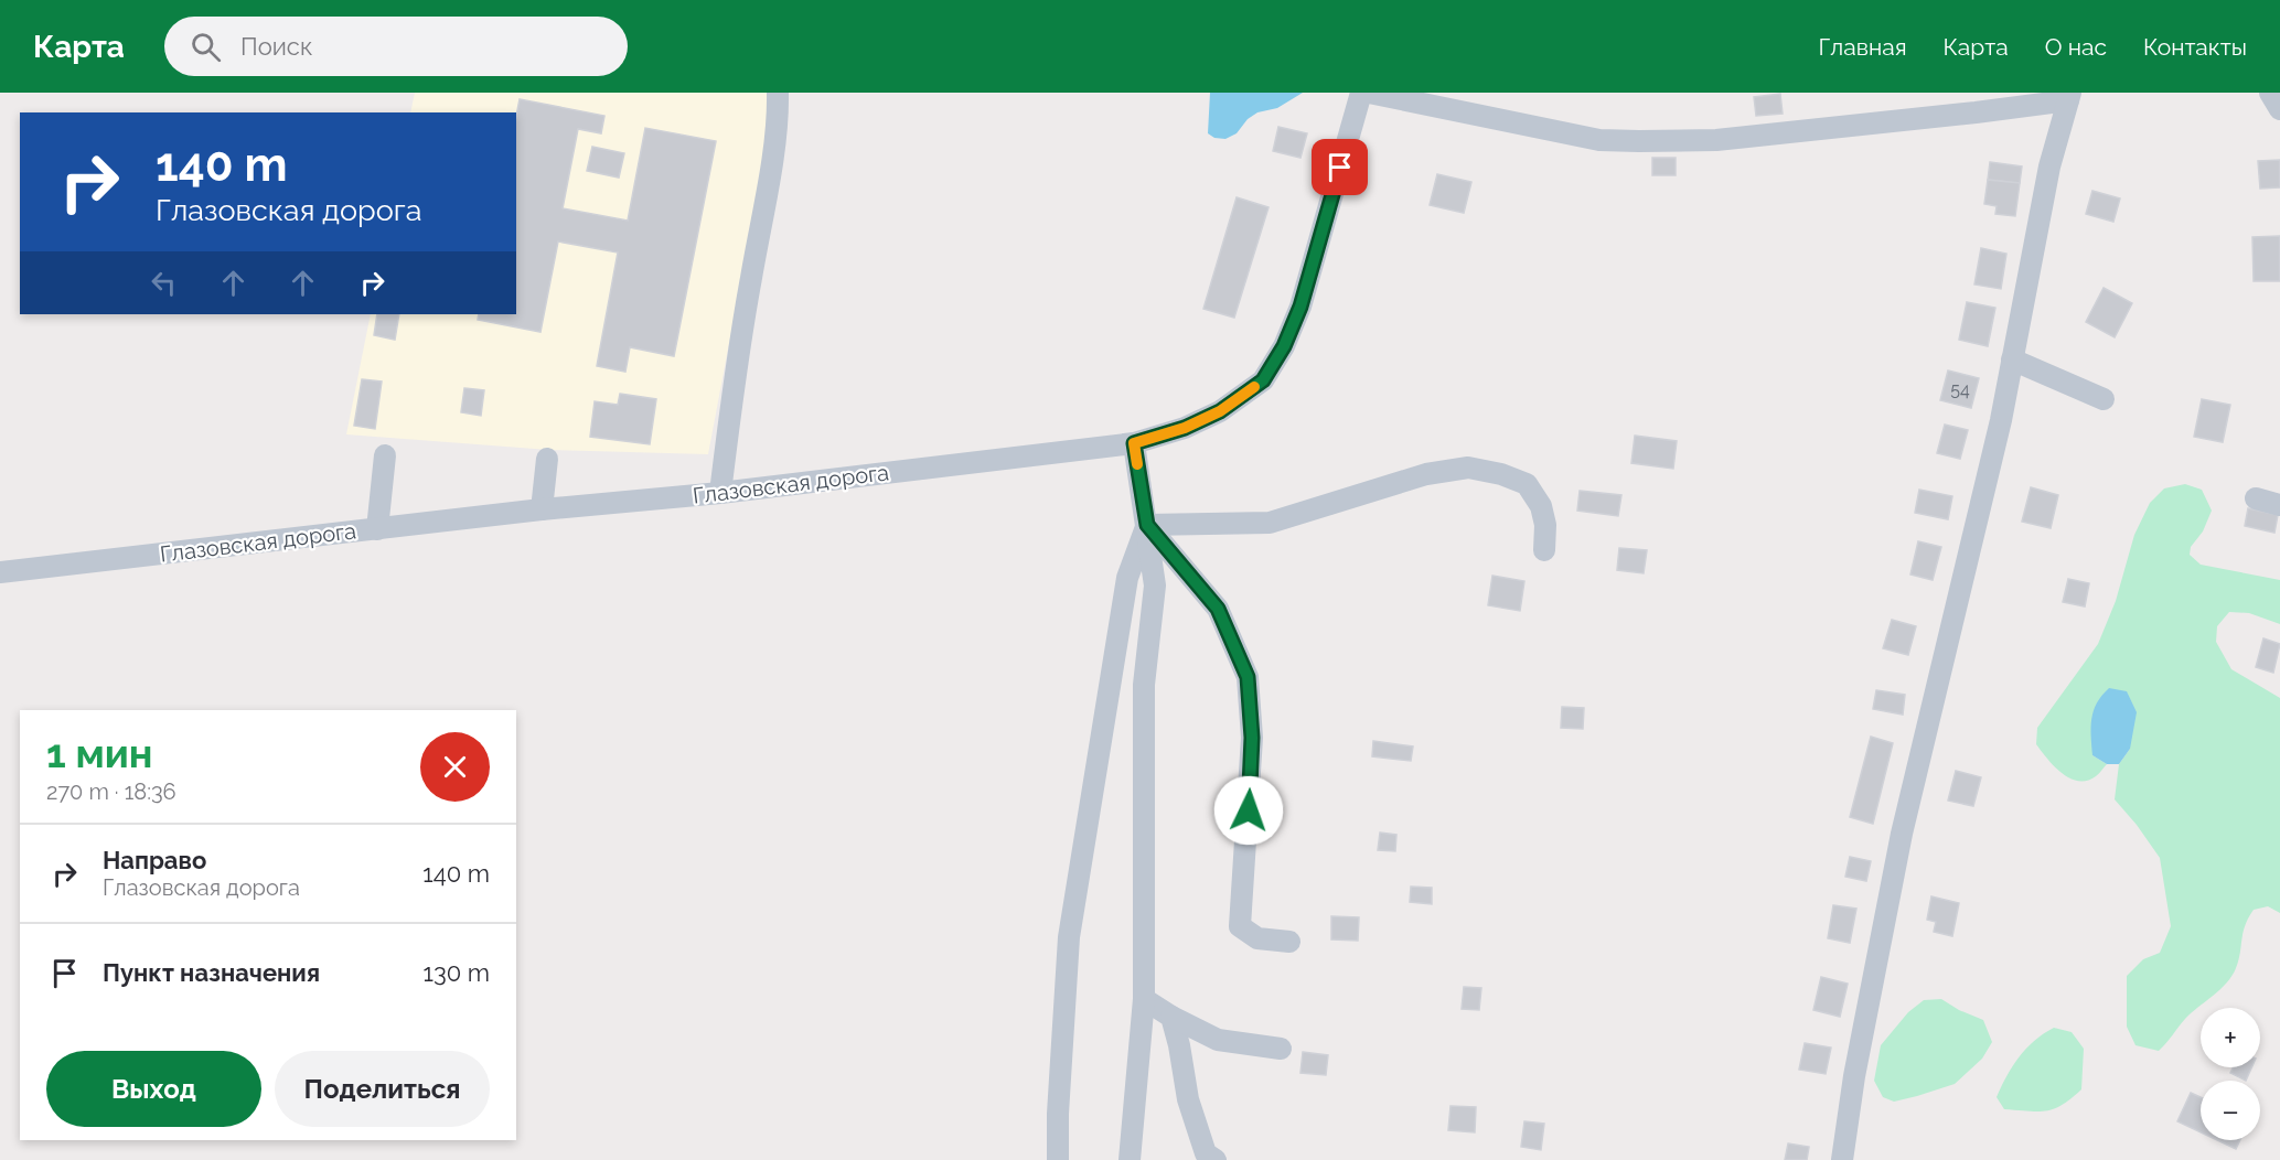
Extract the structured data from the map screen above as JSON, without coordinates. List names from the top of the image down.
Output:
{
  "streets": {
    "street": ["Глазовская дорога"]
  },
  "house_numbers": ["54"],
  "page": {
    "header": "Карта",
    "search": "Поиск",
    "nav": [
      "Главная",
      "Карта",
      "О нас",
      "Контакты"
    ],
    "turn": ["140 m", "Глазовская дорога"],
    "heading": ["1 мин", "270 m · 18:36"],
    "list": [
      {
        "name": "Направо",
        "note": "Глазовская дорога",
        "value": "140 m"
      },
      {
        "name": "Пункт назначения",
        "value": "130 m"
      }
    ],
    "map_buttons": ["+", "−"],
    "buttons": ["Выход", "Поделиться"]
  }
}
